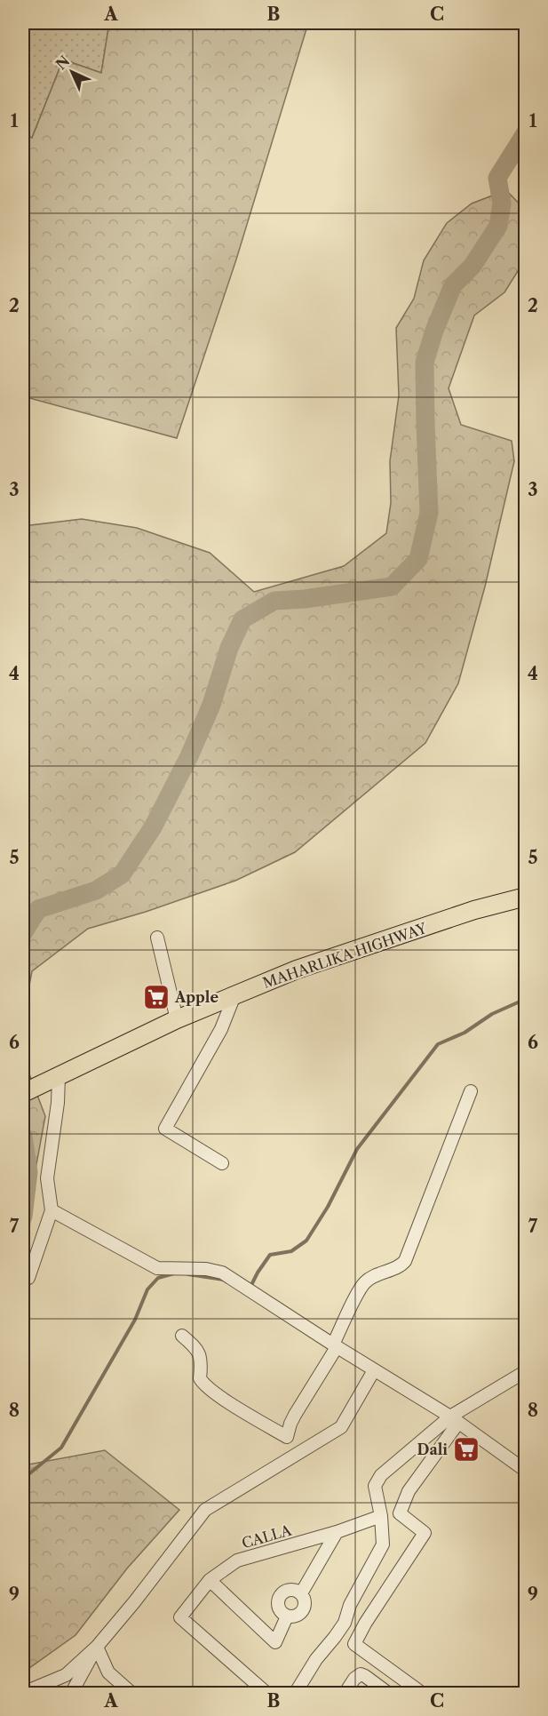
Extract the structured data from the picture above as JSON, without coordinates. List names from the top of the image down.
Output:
{
  "streets": {
    "highway": ["MAHARLIKA HIGHWAY"],
    "street": ["CALLA"]
  },
  "places": {
    "supermarket": ["Apple", "Dali"]
  },
  "north": "top left",
  "grid": {
    "columns": ["A", "B", "C"],
    "rows": [
      "1",
      "2",
      "3",
      "4",
      "5",
      "6",
      "7",
      "8",
      "9"
    ]
  }
}
